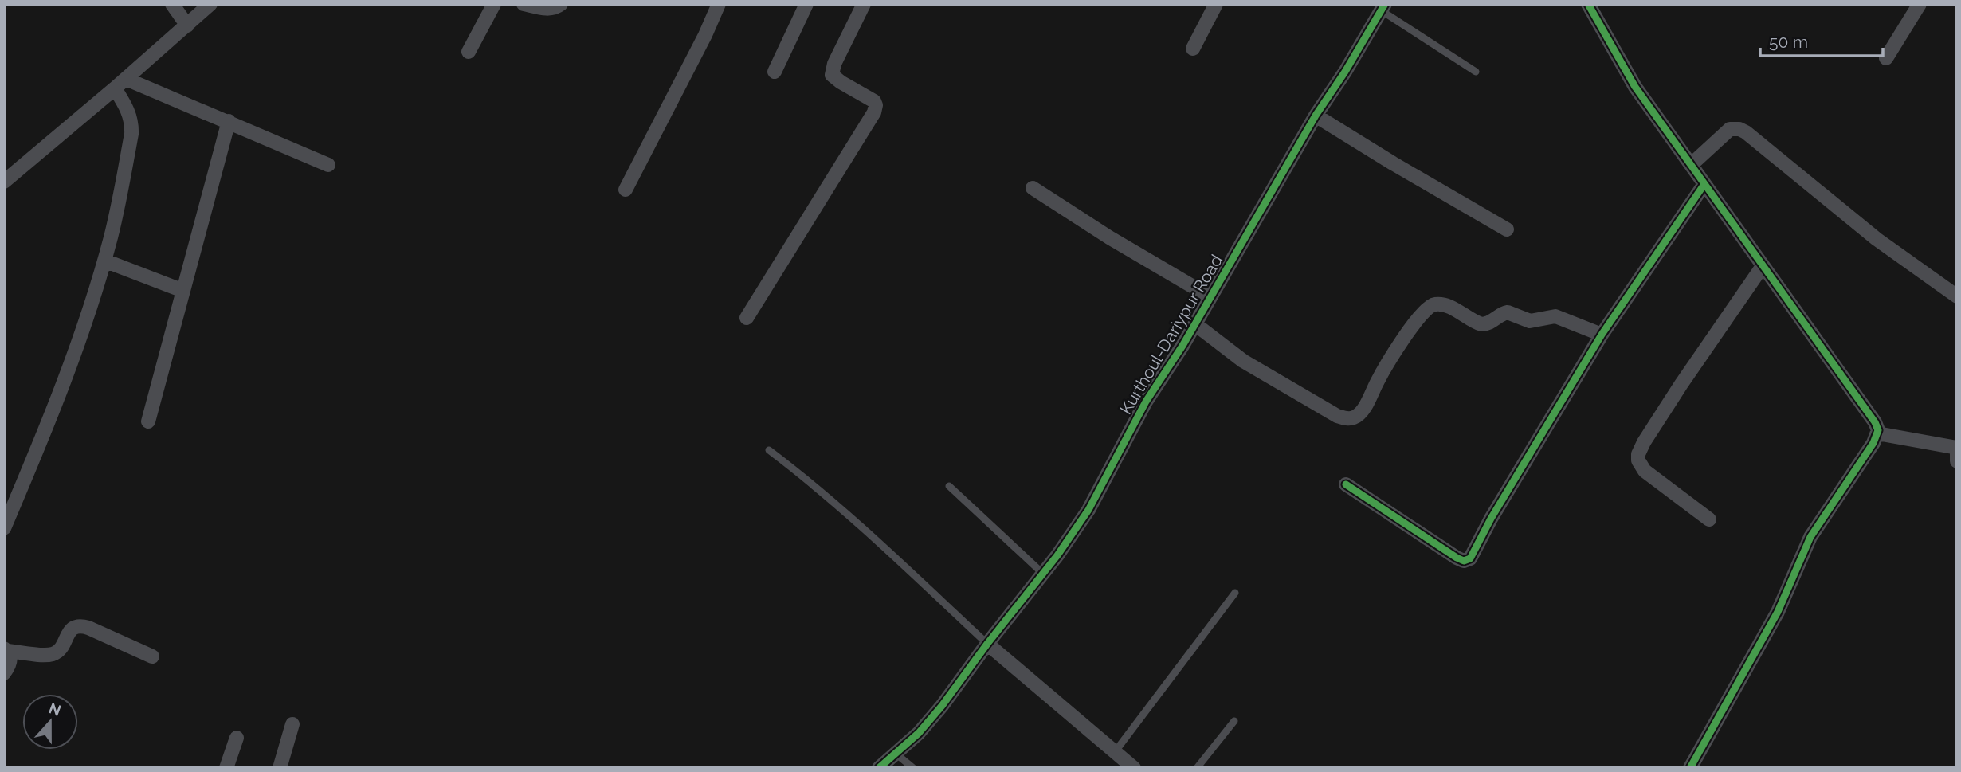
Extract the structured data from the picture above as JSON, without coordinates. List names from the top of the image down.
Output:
{
  "streets": {
    "street": ["Kurthoul-Dariypur Road"]
  },
  "scale_bar": "50 m",
  "north": "top"
}
